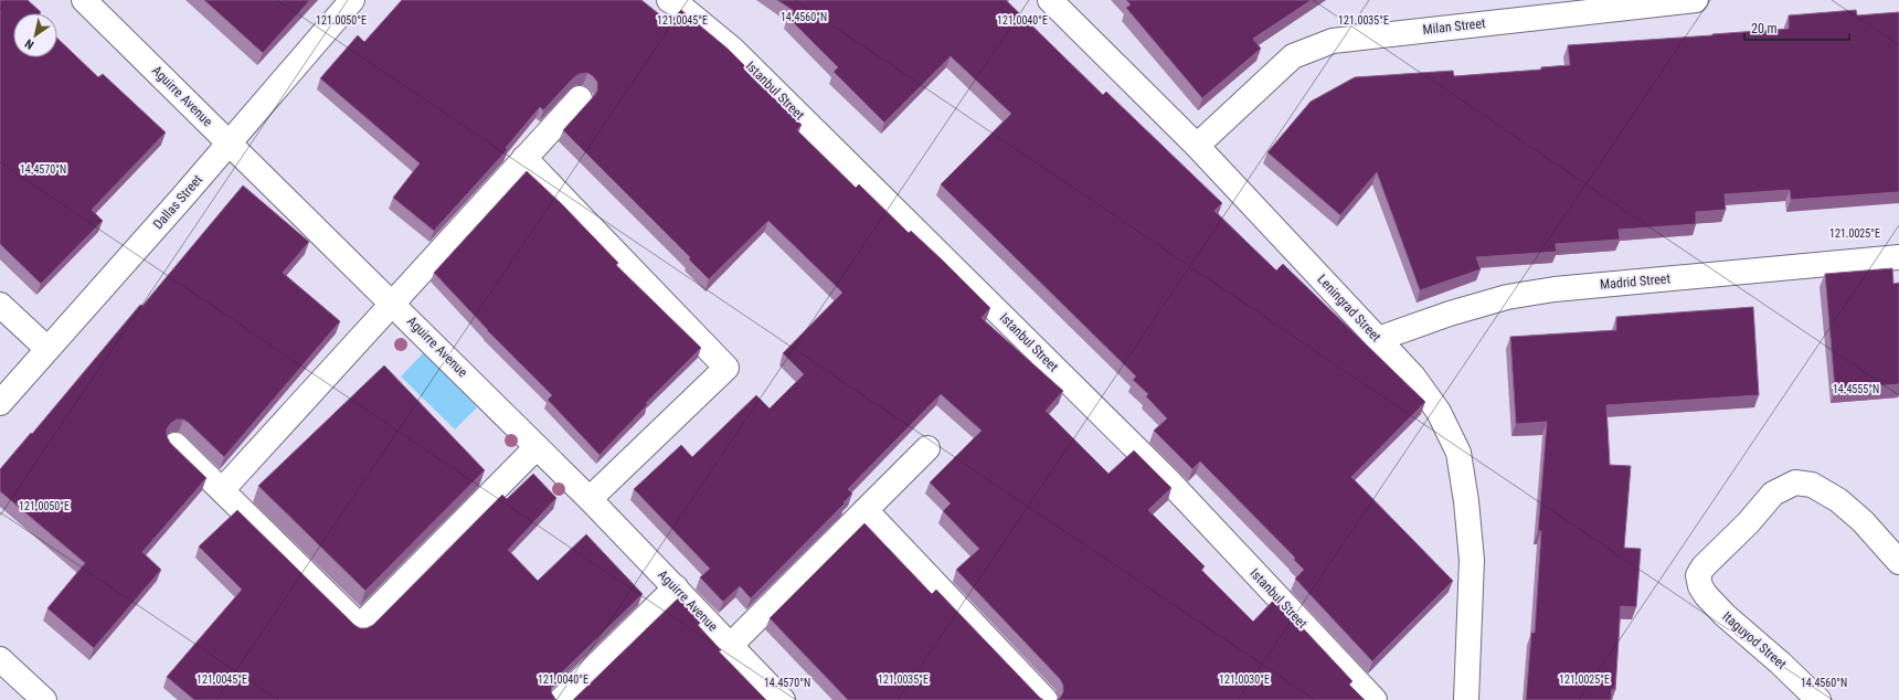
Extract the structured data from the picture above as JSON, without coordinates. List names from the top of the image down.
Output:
{
  "streets": {
    "street": [
      "Milan Street",
      "Istanbul Street",
      "Aguirre Avenue",
      "Dallas Street",
      "Madrid Street",
      "Leningrad Street",
      "Itaguyod Street"
    ]
  },
  "crossings": [
    ["Milan Street", "Leningrad Street"],
    ["Aguirre Avenue", "Dallas Street"],
    ["Madrid Street", "Leningrad Street"]
  ],
  "scale_bar": "20 m",
  "north": "bottom left",
  "coordinates": [
    "14.4560°N",
    "121.0050°E",
    "121.0045°E",
    "121.0040°E",
    "121.0035°E",
    "14.4570°N",
    "121.0025°E",
    "14.4555°N",
    "121.0030°E"
  ]
}
